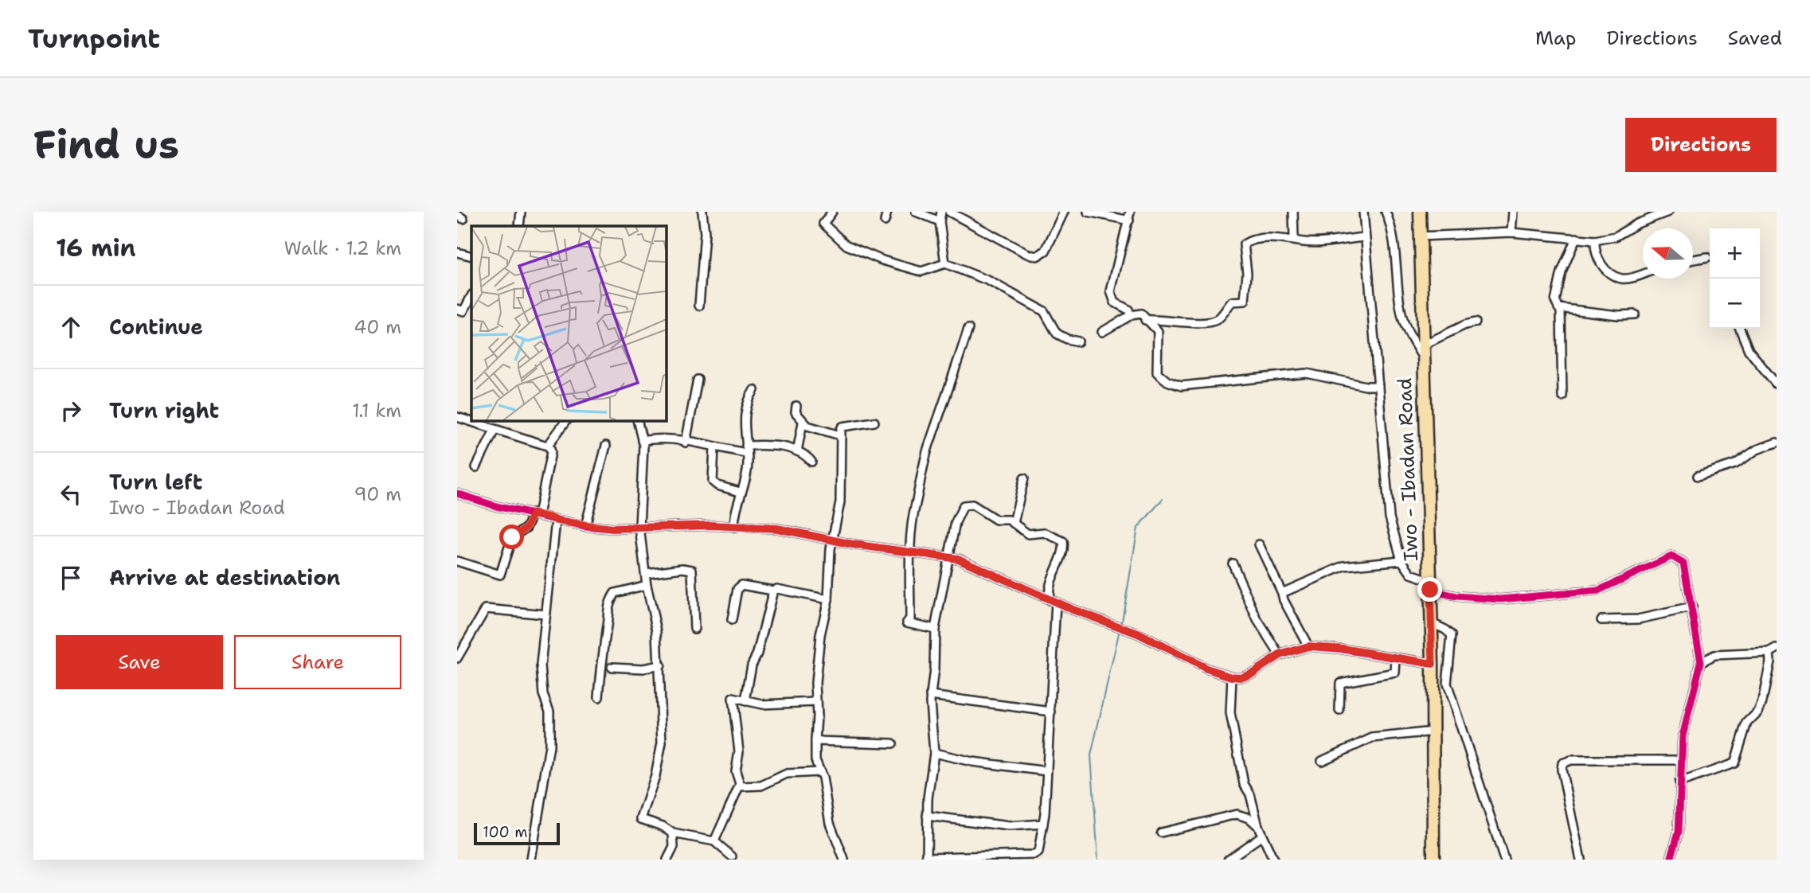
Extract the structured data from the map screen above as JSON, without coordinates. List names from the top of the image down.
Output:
{
  "streets": {
    "main road": ["Iwo - Ibadan Road"]
  },
  "scale_bar": "100 m",
  "north": "left",
  "page": {
    "header": "Turnpoint",
    "nav": ["Map", "Directions", "Saved"],
    "buttons": [
      "Directions",
      ["Save", "Share"]
    ],
    "title": "Find us",
    "heading": ["16 min", "Walk · 1.2 km"],
    "map_buttons": ["+", "−"],
    "list": [
      ["Continue", "40 m"],
      ["Turn right", "1.1 km"],
      ["Turn left", "Iwo - Ibadan Road", "90 m"],
      "Arrive at destination"
    ],
    "scale": "100 m"
  }
}
